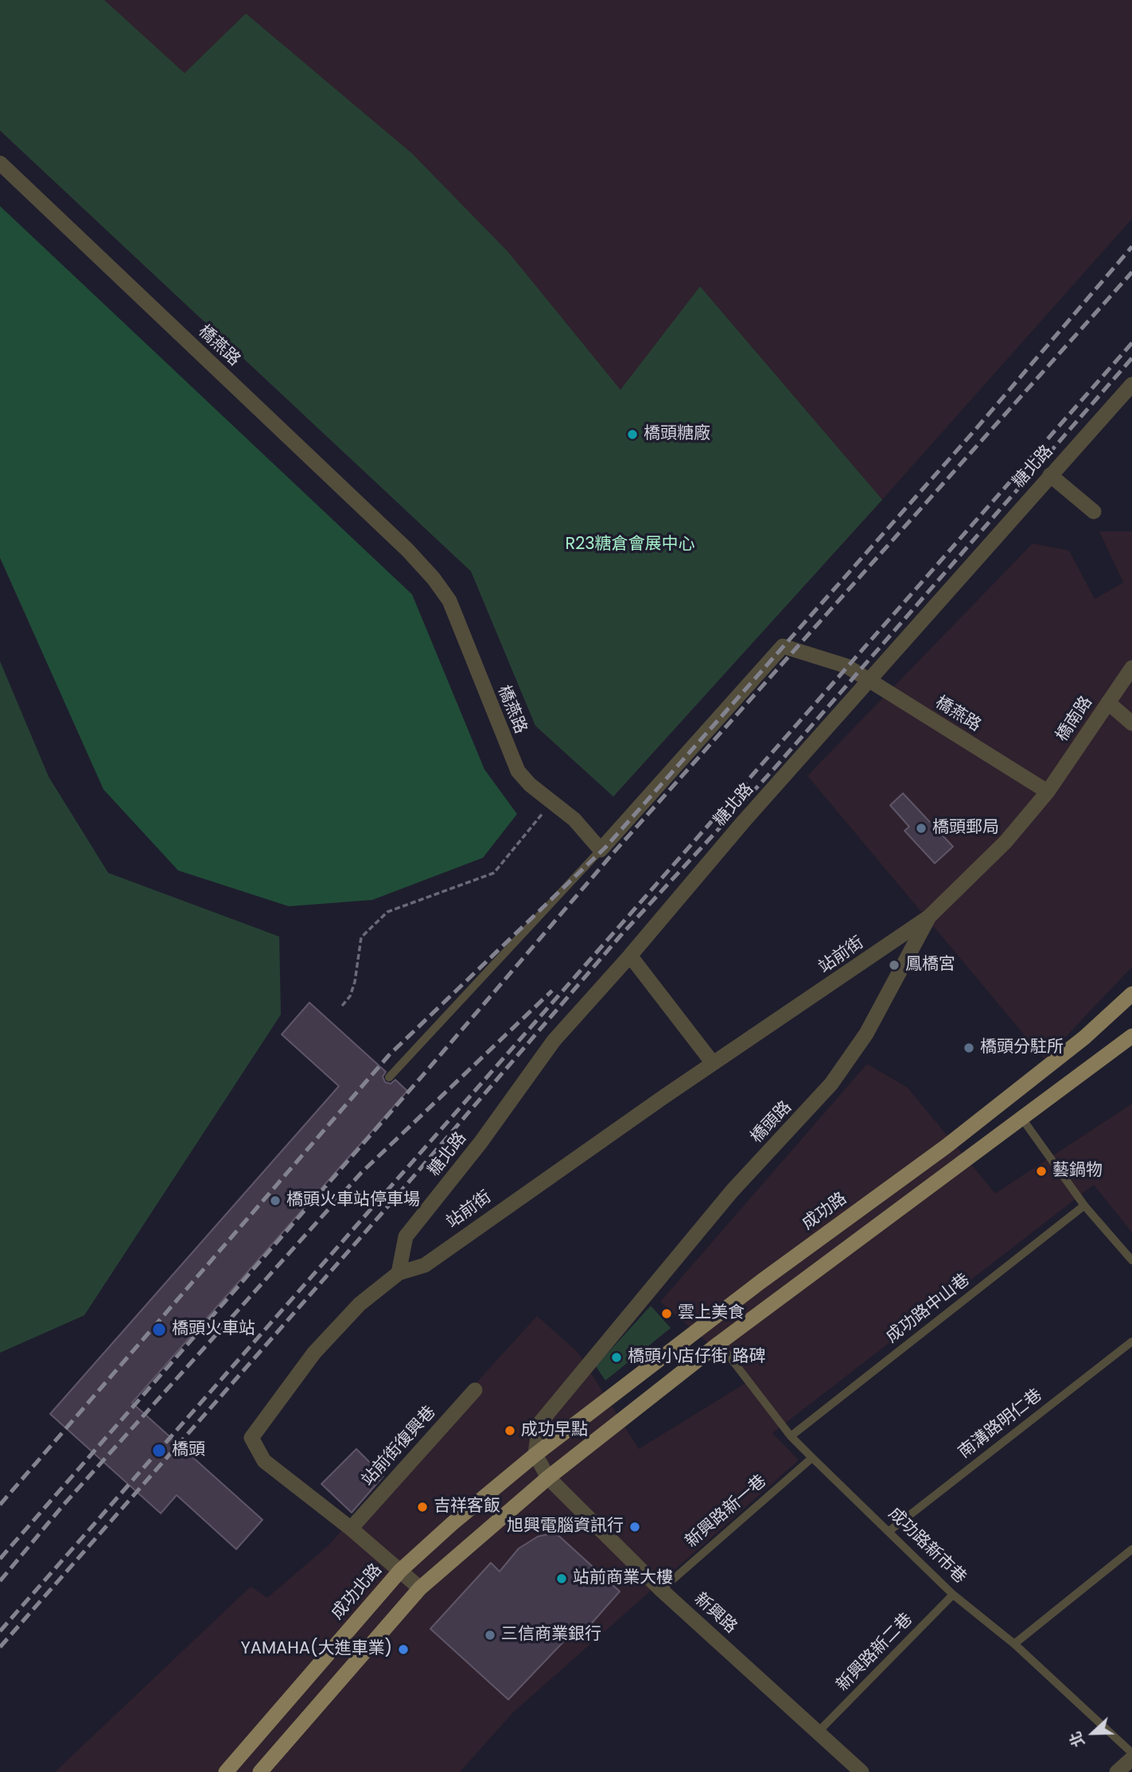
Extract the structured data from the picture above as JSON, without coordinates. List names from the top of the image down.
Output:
{
  "streets": {
    "main road": ["成功路", "成功北路"],
    "street": [
      "橋燕路",
      "糖北路",
      "橋南路",
      "站前街",
      "橋頭路",
      "站前街復興巷",
      "新興路"
    ],
    "lane": [
      "成功路中山巷",
      "南溝路明仁巷",
      "新興路新一巷",
      "成功路新市巷",
      "新興路新二巷"
    ]
  },
  "crossings": [
    ["橋燕路", "糖北路"],
    ["橋燕路", "橋南路"],
    ["橋燕路", "橋頭路"],
    ["糖北路", "站前街"],
    ["橋南路", "橋頭路"],
    ["站前街", "橋頭路"],
    ["站前街", "站前街復興巷"],
    ["站前街", "成功北路"],
    ["橋頭路", "成功路"],
    ["橋頭路", "成功北路"],
    ["成功路", "成功北路"],
    ["成功路中山巷", "成功路新市巷"],
    ["南溝路明仁巷", "成功路新市巷"],
    ["新興路新一巷", "成功路新市巷"],
    ["新興路新一巷", "新興路"],
    ["成功路新市巷", "新興路新二巷"],
    ["新興路", "新興路新二巷"]
  ],
  "parks": ["R23糖倉會展中心"],
  "places": [
    "橋頭糖廠",
    "橋頭郵局",
    "鳳橋宮",
    "橋頭分駐所",
    "藝鍋物",
    "橋頭火車站停車場",
    "雲上美食",
    "橋頭火車站",
    "橋頭小店仔街 路碑",
    "成功早點",
    "橋頭",
    "吉祥客飯",
    "旭興電腦資訊行",
    "站前商業大樓",
    "三信商業銀行",
    "YAMAHA(大進車業)"
  ],
  "north": "left"
}
